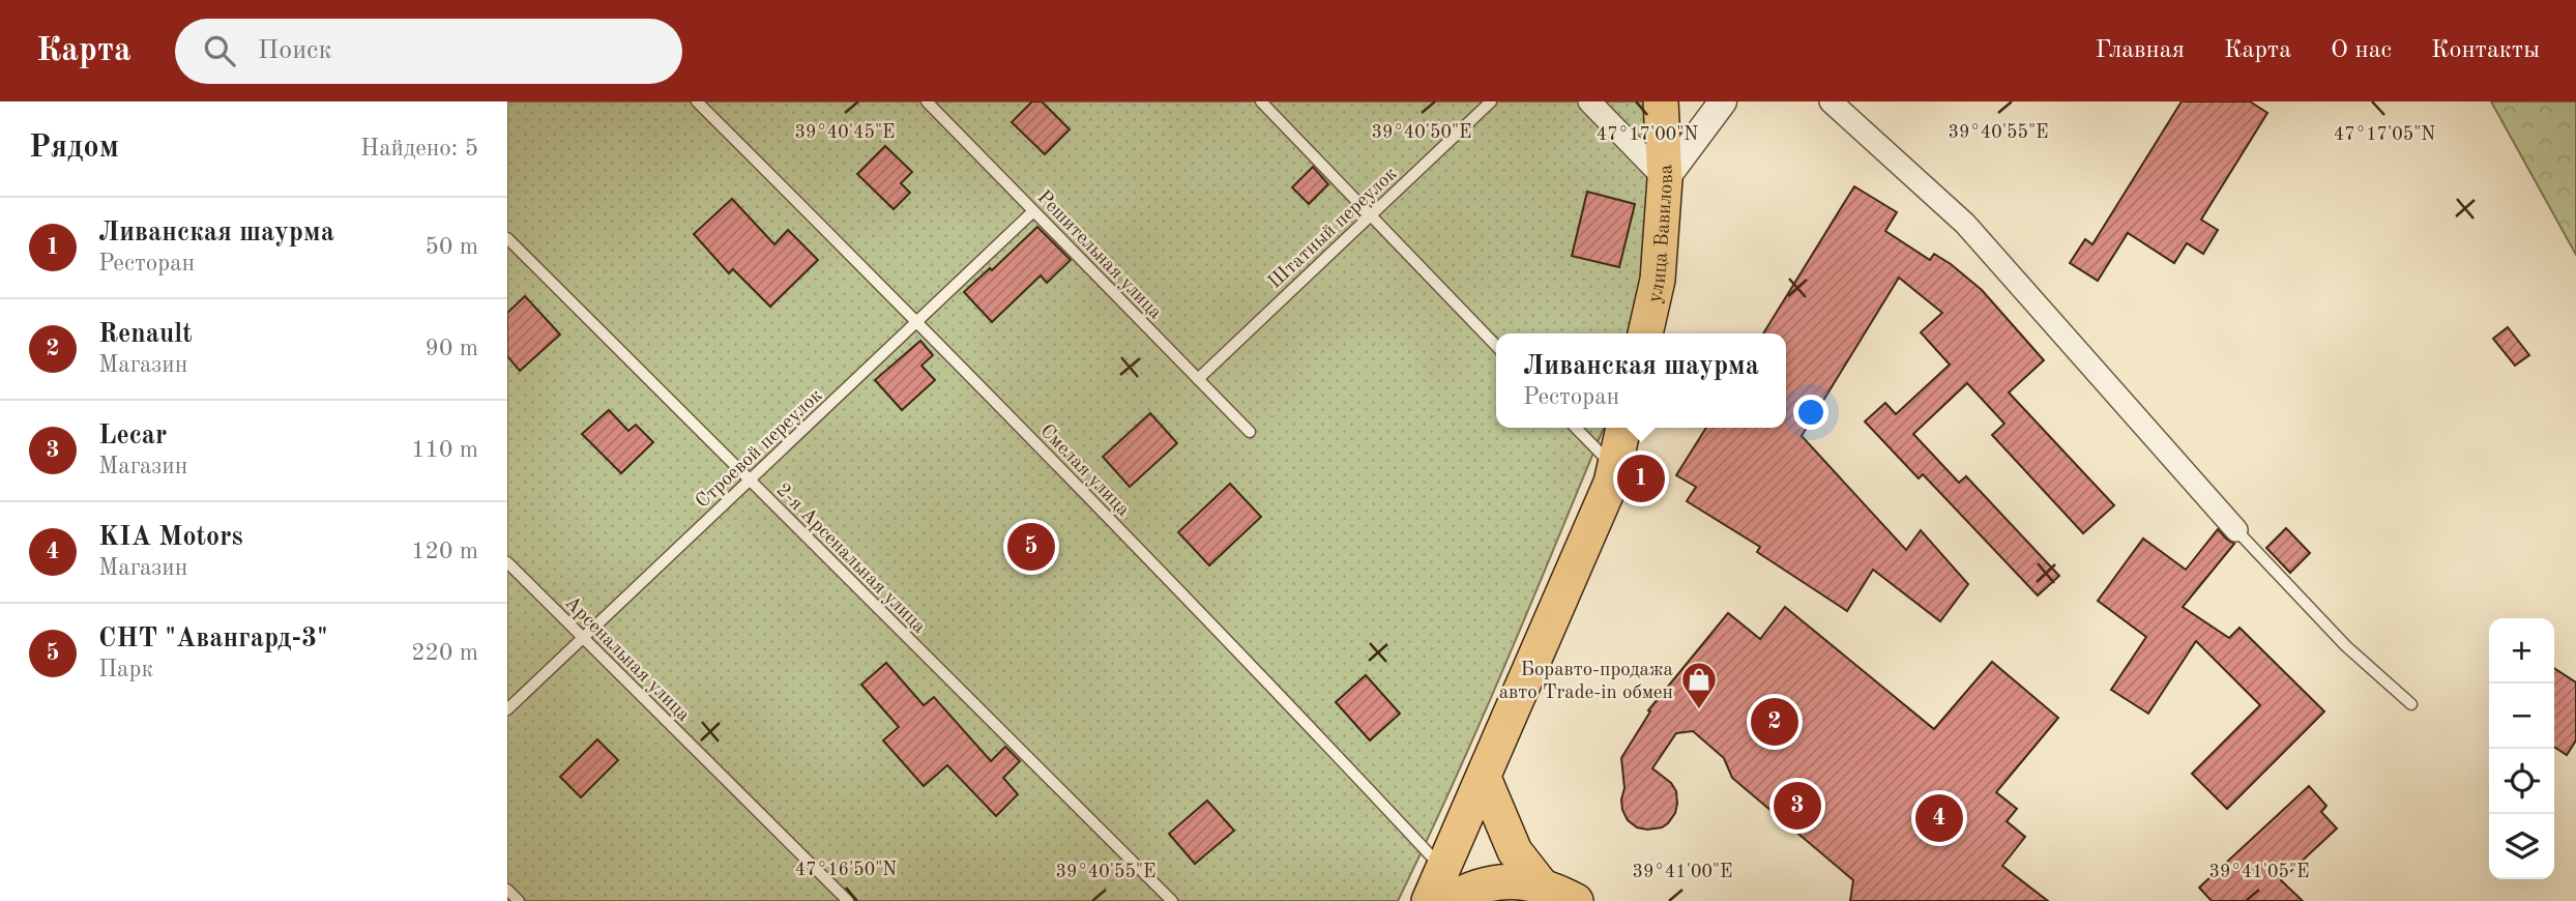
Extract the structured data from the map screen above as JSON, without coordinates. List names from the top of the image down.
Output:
{
  "streets": {
    "main road": ["улица Вавилова"],
    "lane": [
      "Штатный переулок",
      "Решительная улица",
      "Строевой переулок",
      "Смелая улица",
      "2-я Арсенальная улица",
      "Арсенальная улица"
    ]
  },
  "crossings": [
    ["Штатный переулок", "Решительная улица"],
    ["Решительная улица", "Строевой переулок"],
    ["Строевой переулок", "Смелая улица"],
    ["Строевой переулок", "2-я Арсенальная улица"],
    ["Строевой переулок", "Арсенальная улица"]
  ],
  "places": {
    "shop": ["Боравто-продажа авто Trade-in обмен"]
  },
  "page": {
    "header": "Карта",
    "search": "Поиск",
    "nav": [
      "Главная",
      "Карта",
      "О нас",
      "Контакты"
    ],
    "heading": ["Рядом", "Найдено: 5"],
    "list": [
      {
        "mark": "1",
        "name": "Ливанская шаурма",
        "note": "Ресторан",
        "value": "50 m"
      },
      {
        "mark": "2",
        "name": "Renault",
        "note": "Магазин",
        "value": "90 m"
      },
      {
        "mark": "3",
        "name": "Lecar",
        "note": "Магазин",
        "value": "110 m"
      },
      {
        "mark": "4",
        "name": "KIA Motors",
        "note": "Магазин",
        "value": "120 m"
      },
      {
        "mark": "5",
        "name": "СНТ \"Авангард-3\"",
        "note": "Парк",
        "value": "220 m"
      }
    ],
    "popup": ["Ливанская шаурма", "Ресторан"],
    "pins": [
      "1",
      "5",
      "2",
      "3",
      "4"
    ],
    "map_buttons": ["+", "−"]
  },
  "coordinates": [
    "39°40'45\"E",
    "39°40'50\"E",
    "39°40'55\"E",
    "47°17'00\"N",
    "47°17'05\"N",
    "47°16'50\"N",
    "39°41'00\"E",
    "39°41'05\"E"
  ]
}
